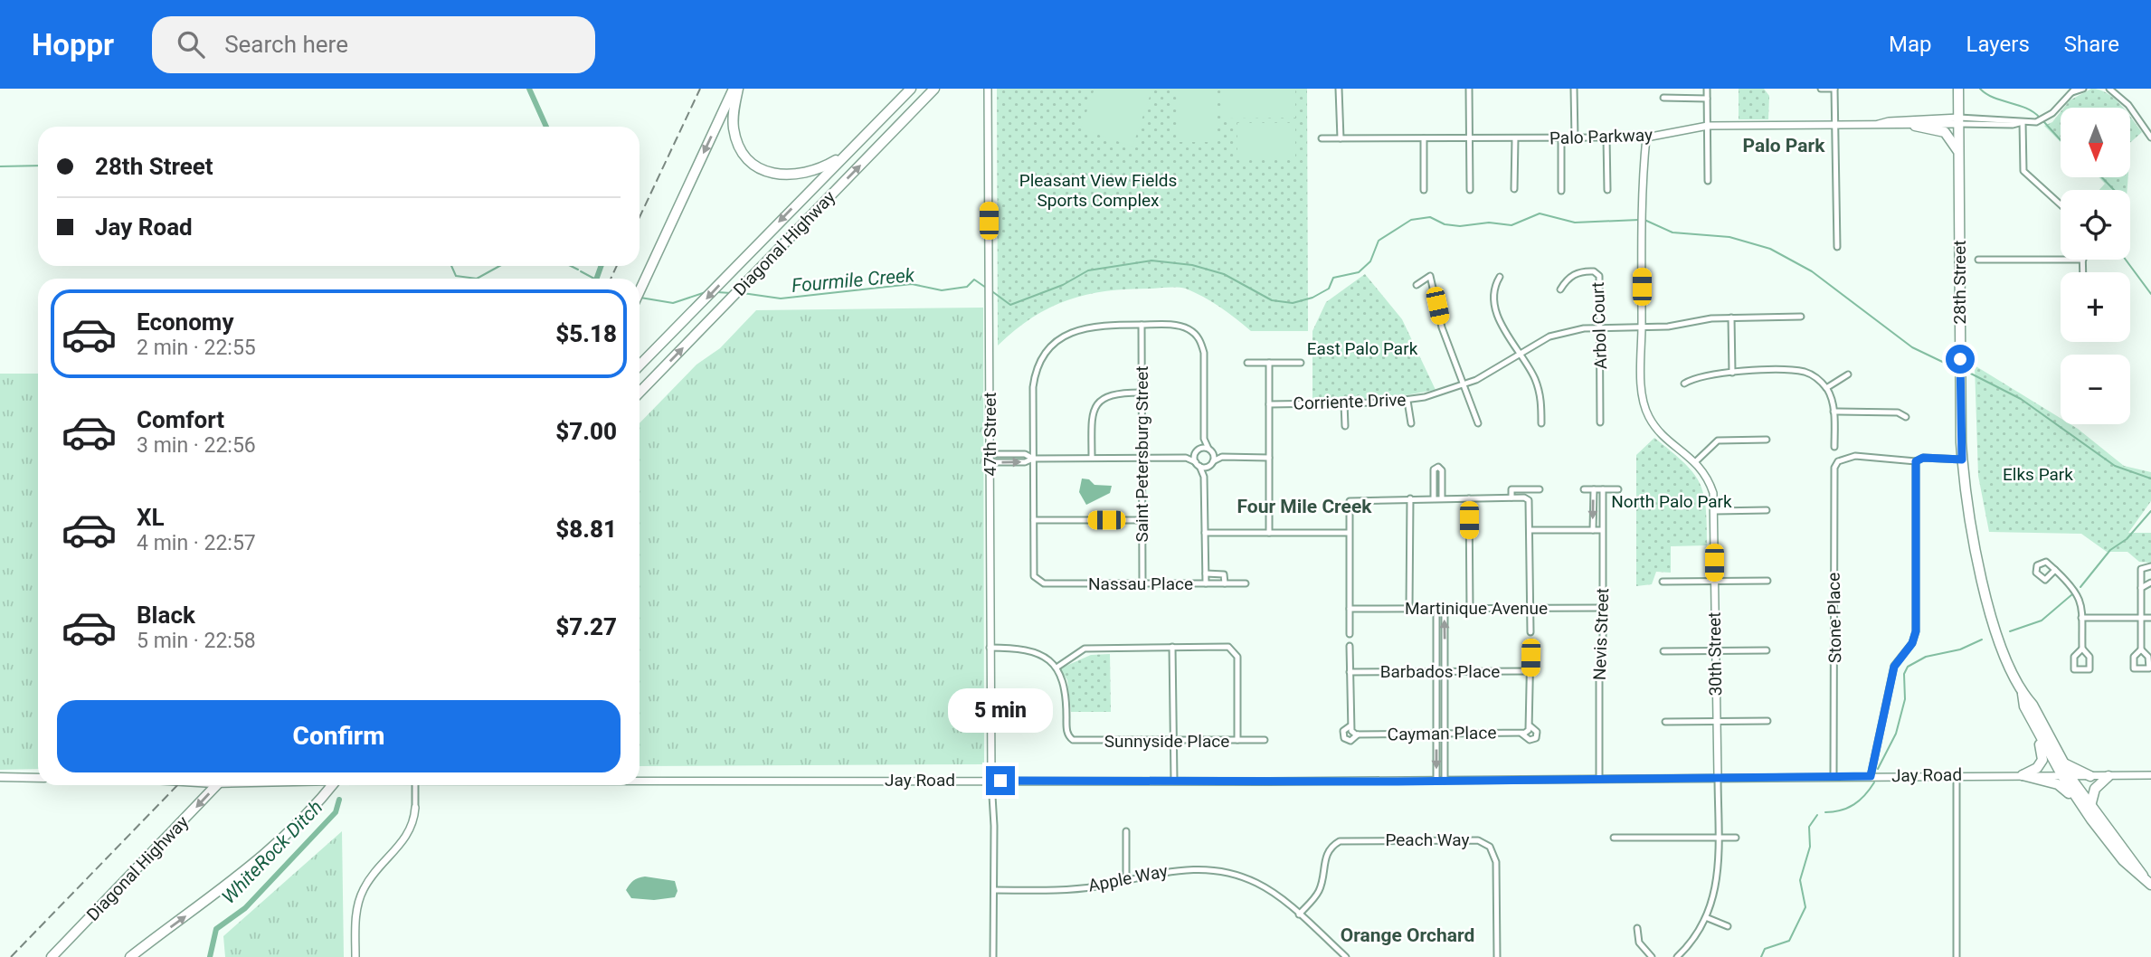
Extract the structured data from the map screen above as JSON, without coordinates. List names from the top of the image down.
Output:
{
  "streets": {
    "highway": ["Diagonal Highway", "28th Street"],
    "street": [
      "Palo Parkway",
      "Arbol Court",
      "Corriente Drive",
      "47th Street",
      "Saint Petersburg Street",
      "Nassau Place",
      "Martinique Avenue",
      "Stone Place",
      "Nevis Street",
      "30th Street",
      "Barbados Place",
      "Cayman Place",
      "Sunnyside Place",
      "Jay Road",
      "Peach Way",
      "Apple Way"
    ]
  },
  "crossings": [
    ["Palo Parkway", "28th Street"],
    ["Palo Parkway", "30th Street"],
    ["28th Street", "Jay Road"],
    ["Arbol Court", "Corriente Drive"],
    ["Corriente Drive", "30th Street"],
    ["47th Street", "Jay Road"],
    ["Saint Petersburg Street", "Nassau Place"],
    ["Martinique Avenue", "Nevis Street"],
    ["Stone Place", "Jay Road"],
    ["Nevis Street", "Jay Road"],
    ["30th Street", "Jay Road"],
    ["Barbados Place", "Cayman Place"],
    ["Peach Way", "Apple Way"]
  ],
  "districts": ["Palo Park", "Four Mile Creek", "Orange Orchard"],
  "water": ["Fourmile Creek", "WhiteRock Ditch"],
  "parks": [
    "Pleasant View Fields Sports Complex",
    "East Palo Park",
    "Elks Park",
    "North Palo Park"
  ],
  "north": "bottom",
  "page": {
    "header": "Hoppr",
    "search": "Search here",
    "nav": ["Map", "Layers", "Share"],
    "map_buttons": ["+", "−"],
    "banner": ["28th Street", "Jay Road"],
    "list": [
      {
        "name": "Economy",
        "note": "2 min · 22:55",
        "value": "$5.18"
      },
      {
        "name": "Comfort",
        "note": "3 min · 22:56",
        "value": "$7.00"
      },
      {
        "name": "XL",
        "note": "4 min · 22:57",
        "value": "$8.81"
      },
      {
        "name": "Black",
        "note": "5 min · 22:58",
        "value": "$7.27"
      }
    ],
    "buttons": "Confirm",
    "bubble": "5 min"
  }
}
